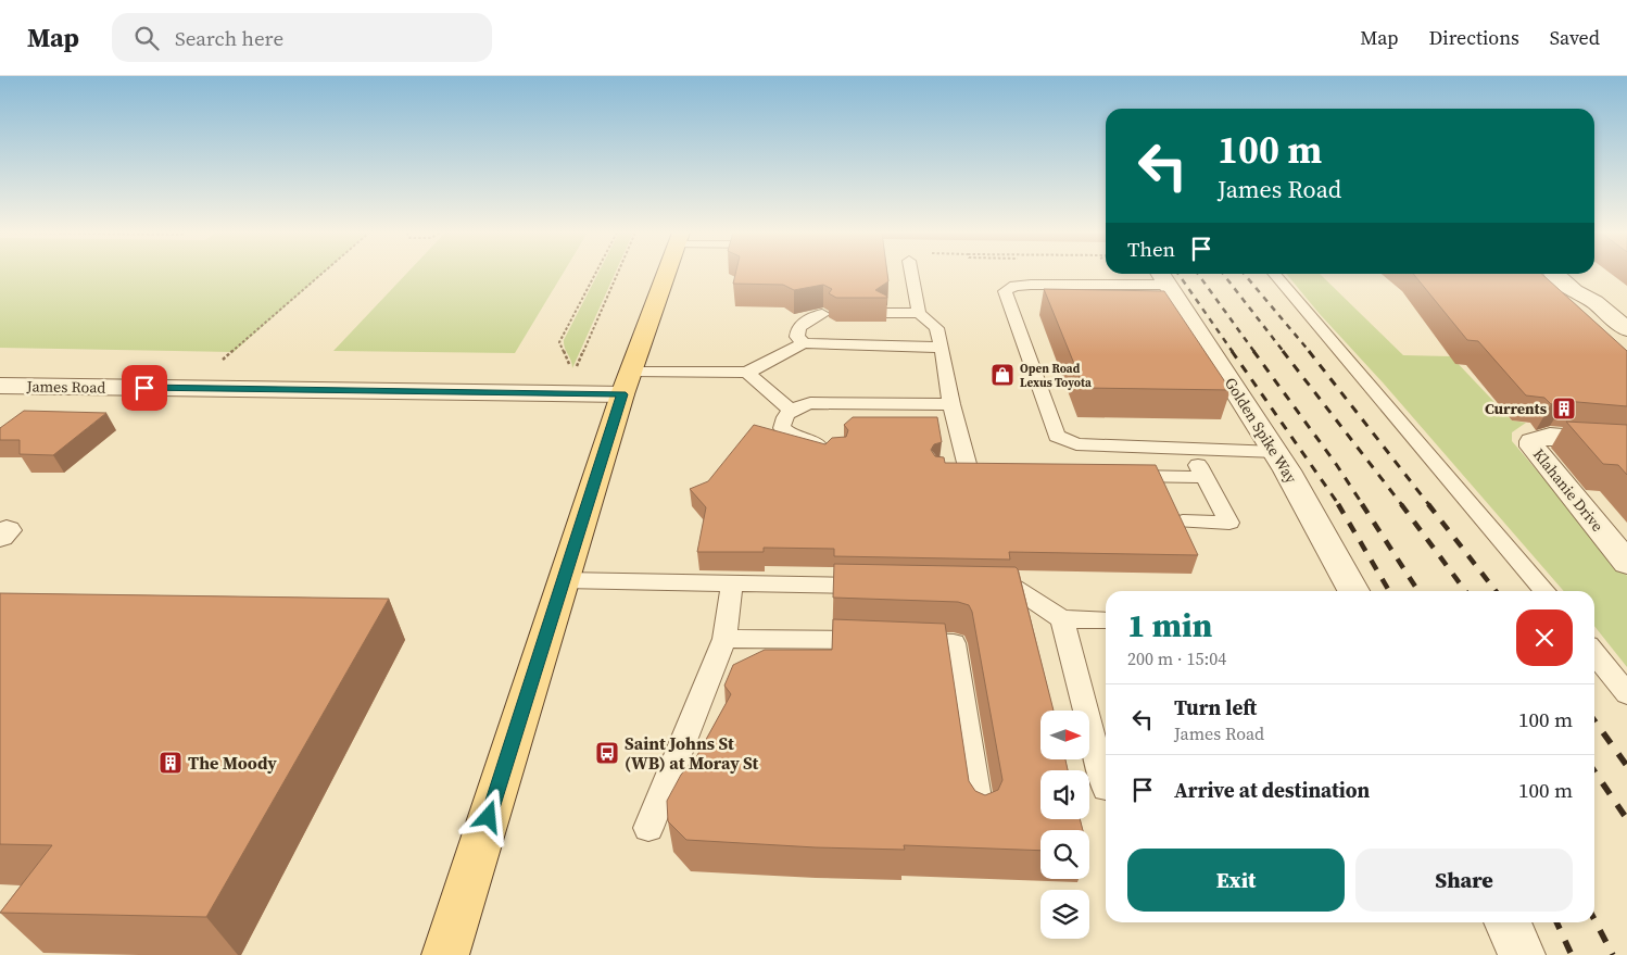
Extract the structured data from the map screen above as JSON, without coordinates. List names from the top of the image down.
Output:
{
  "streets": {
    "street": ["James Road", "Golden Spike Way", "Klahanie Drive"]
  },
  "places": {
    "shop": ["Open Road Lexus Toyota"],
    "building": ["Currents", "The Moody"],
    "bus stop": ["Saint Johns St (WB) at Moray St"]
  },
  "north": "right",
  "page": {
    "header": "Map",
    "search": "Search here",
    "nav": ["Map", "Directions", "Saved"],
    "turn": ["100 m", "James Road"],
    "then": "Then",
    "heading": ["1 min", "200 m · 15:04"],
    "list": [
      {
        "name": "Turn left",
        "note": "James Road",
        "value": "100 m"
      },
      {
        "name": "Arrive at destination",
        "value": "100 m"
      }
    ],
    "buttons": ["Exit", "Share"]
  }
}
